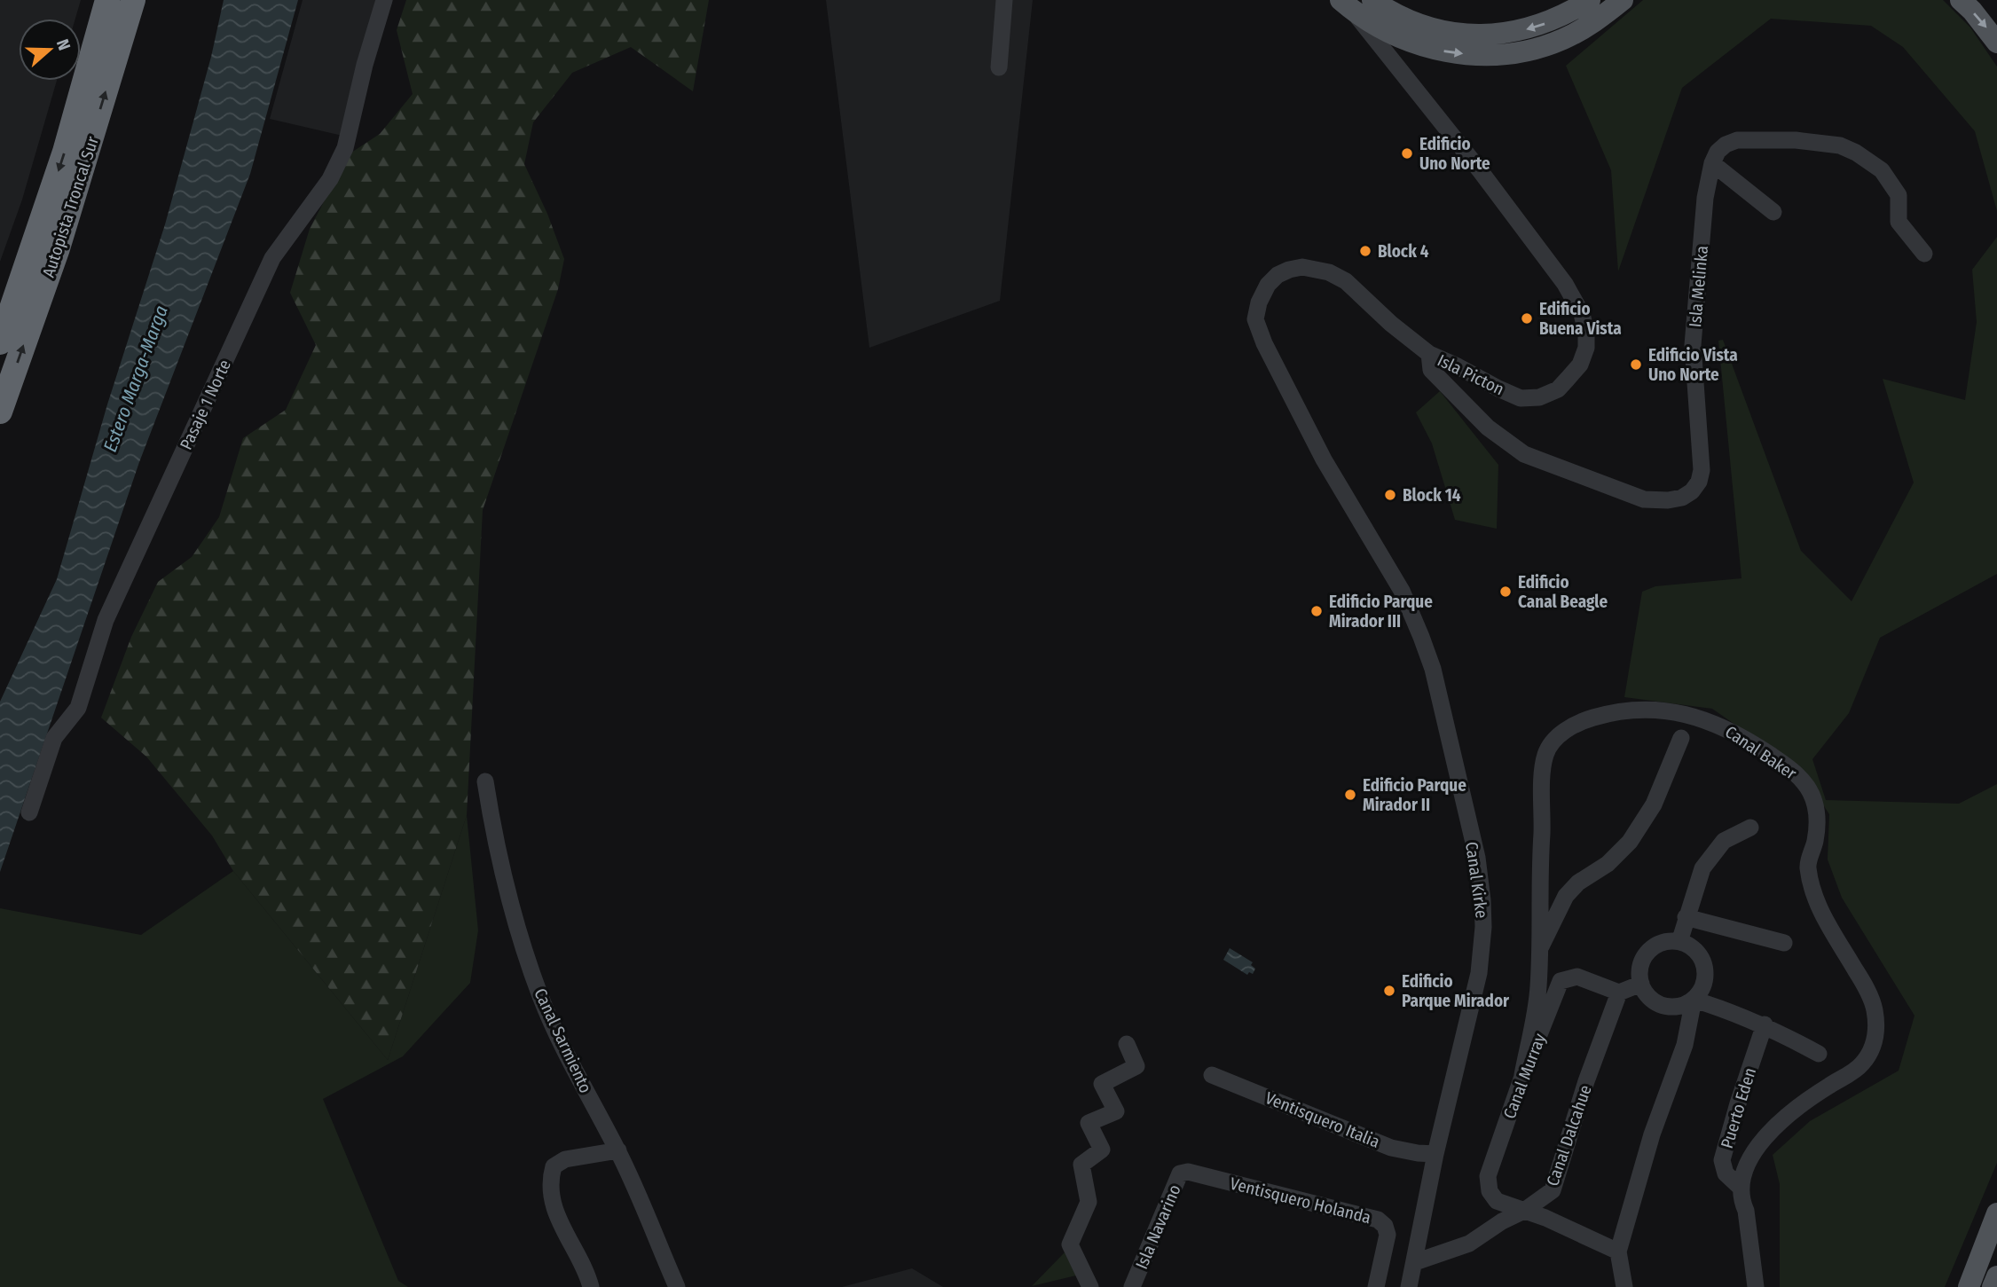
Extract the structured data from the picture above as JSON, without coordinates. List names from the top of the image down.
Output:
{
  "streets": {
    "highway": ["Autopista Troncal Sur"],
    "street": [
      "Isla Melinka",
      "Isla Picton",
      "Pasaje 1 Norte",
      "Canal Baker",
      "Canal Kirke",
      "Canal Sarmiento",
      "Canal Murray",
      "Puerto Eden",
      "Ventisquero Italia",
      "Canal Dalcahue",
      "Ventisquero Holanda",
      "Isla Navarino"
    ]
  },
  "crossings": [
    ["Isla Melinka", "Isla Picton"],
    ["Isla Picton", "Canal Kirke"],
    ["Canal Baker", "Canal Murray"],
    ["Canal Baker", "Puerto Eden"],
    ["Canal Kirke", "Ventisquero Italia"],
    ["Canal Kirke", "Canal Dalcahue"],
    ["Canal Murray", "Canal Dalcahue"],
    ["Ventisquero Holanda", "Isla Navarino"]
  ],
  "water": ["Estero Marga-Marga"],
  "places": [
    "Edificio Uno Norte",
    "Block 4",
    "Edificio Buena Vista",
    "Edificio Vista Uno Norte",
    "Block 14",
    "Edificio Canal Beagle",
    "Edificio Parque Mirador III",
    "Edificio Parque Mirador II",
    "Edificio Parque Mirador"
  ],
  "north": "right"
}
